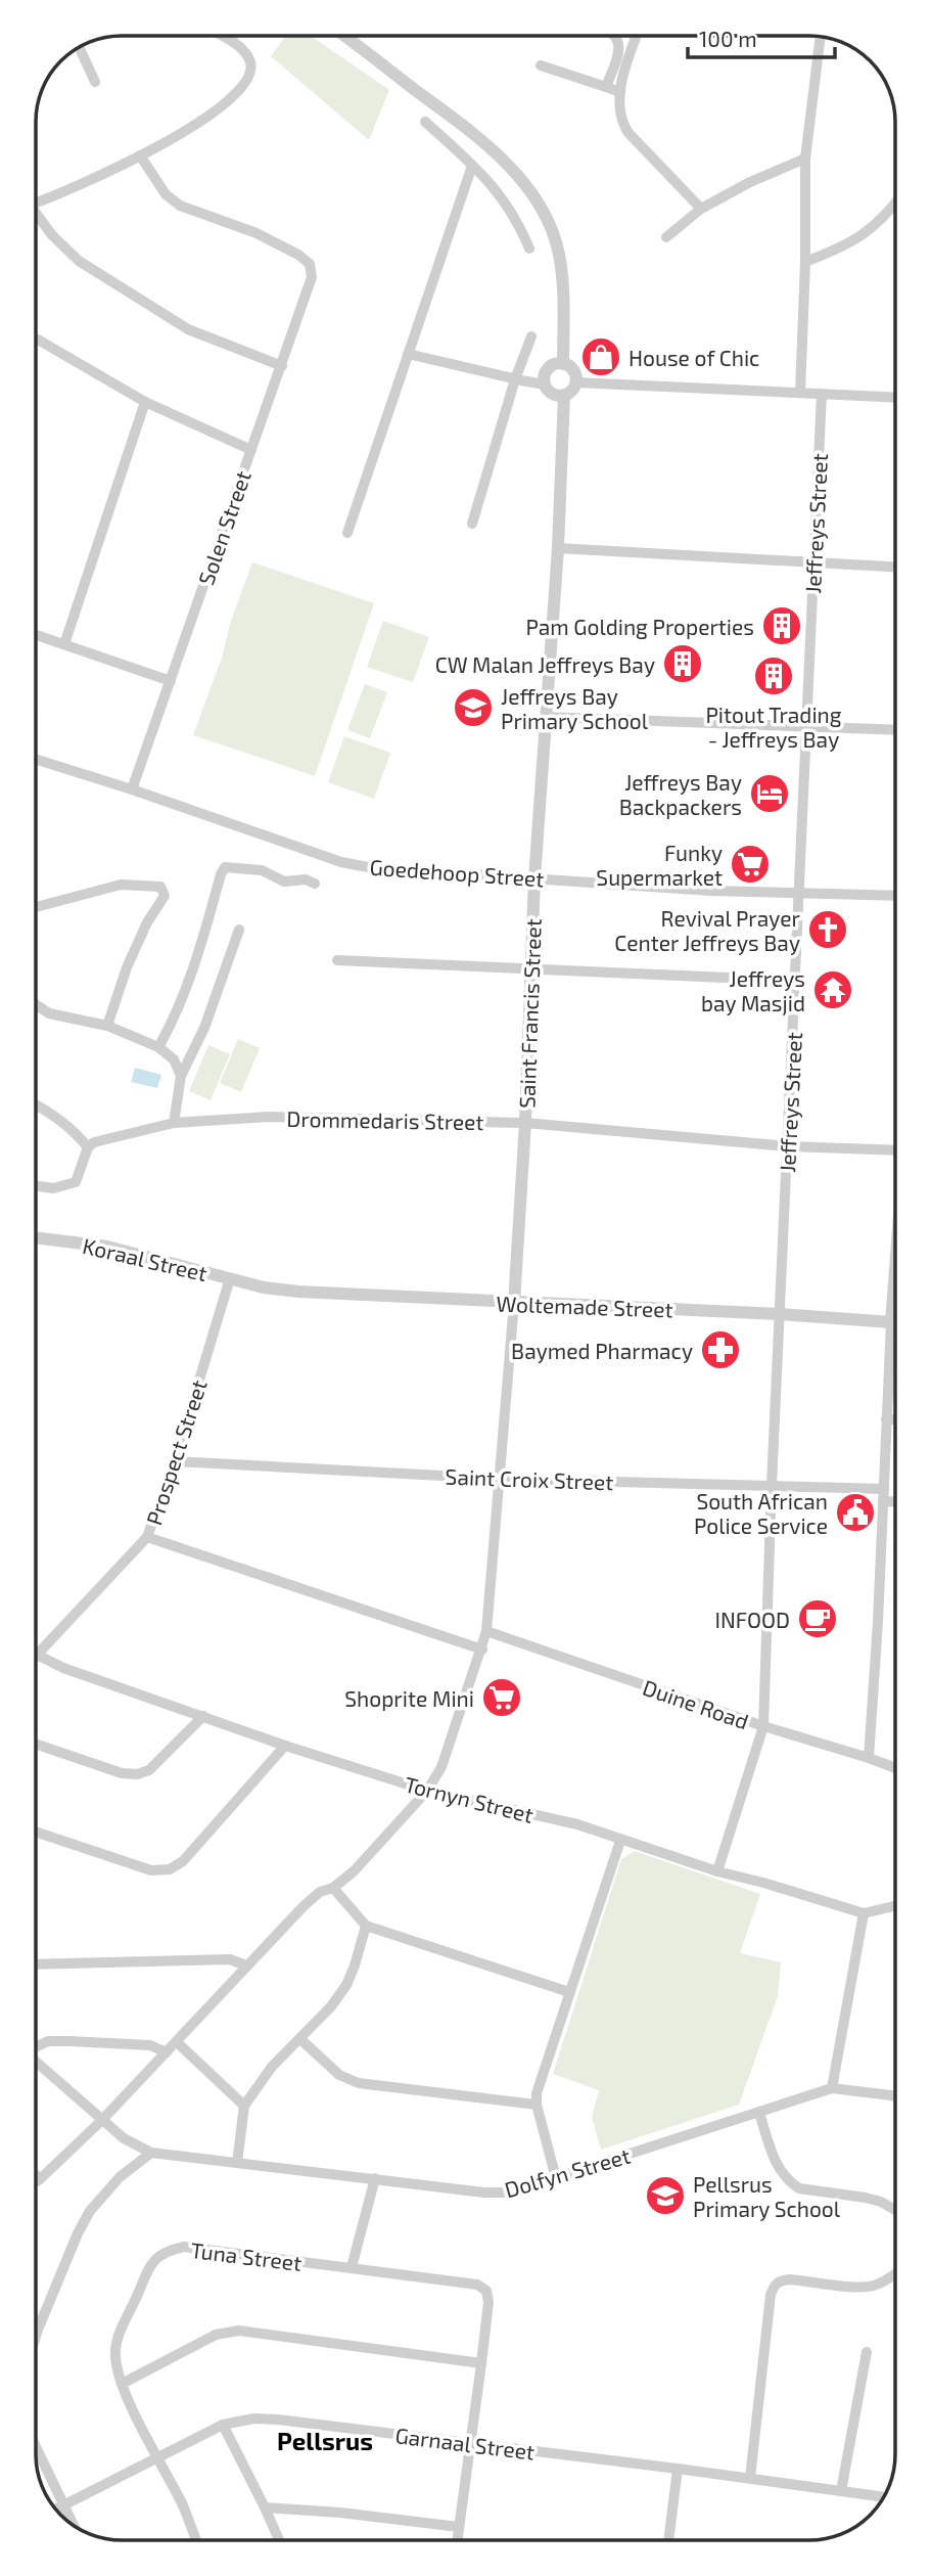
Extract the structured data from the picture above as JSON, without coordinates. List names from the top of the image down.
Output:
{
  "streets": {
    "street": [
      "Jeffreys Street",
      "Solen Street",
      "Goedehoop Street",
      "Saint Francis Street",
      "Drommedaris Street",
      "Koraal Street",
      "Woltemade Street",
      "Prospect Street",
      "Saint Croix Street",
      "Duine Road",
      "Tornyn Street",
      "Dolfyn Street",
      "Tuna Street",
      "Garnaal Street"
    ]
  },
  "crossings": [
    ["Jeffreys Street", "Goedehoop Street"],
    ["Jeffreys Street", "Drommedaris Street"],
    ["Jeffreys Street", "Woltemade Street"],
    ["Jeffreys Street", "Saint Croix Street"],
    ["Jeffreys Street", "Duine Road"],
    ["Jeffreys Street", "Tornyn Street"],
    ["Solen Street", "Goedehoop Street"],
    ["Goedehoop Street", "Saint Francis Street"],
    ["Saint Francis Street", "Drommedaris Street"],
    ["Saint Francis Street", "Woltemade Street"],
    ["Saint Francis Street", "Saint Croix Street"],
    ["Saint Francis Street", "Duine Road"],
    ["Saint Francis Street", "Tornyn Street"],
    ["Saint Francis Street", "Dolfyn Street"],
    ["Koraal Street", "Woltemade Street"],
    ["Koraal Street", "Prospect Street"],
    ["Prospect Street", "Saint Croix Street"],
    ["Prospect Street", "Tornyn Street"],
    ["Tuna Street", "Garnaal Street"]
  ],
  "districts": ["Pellsrus"],
  "places": {
    "shop": ["House of Chic"],
    "building": ["Pam Golding Properties", "CW Malan Jeffreys Bay", "Pitout Trading - Jeffreys Bay"],
    "school or university": ["Jeffreys Bay Primary School", "Pellsrus Primary School"],
    "hotel": ["Jeffreys Bay Backpackers"],
    "supermarket": ["Funky Supermarket", "Shoprite Mini"],
    "church": ["Revival Prayer Center Jeffreys Bay"],
    "temple": ["Jeffreys bay Masjid"],
    "pharmacy": ["Baymed Pharmacy"],
    "public building": ["South African Police Service"],
    "cafe": ["INFOOD"]
  },
  "scale_bar": "100 m"
}
